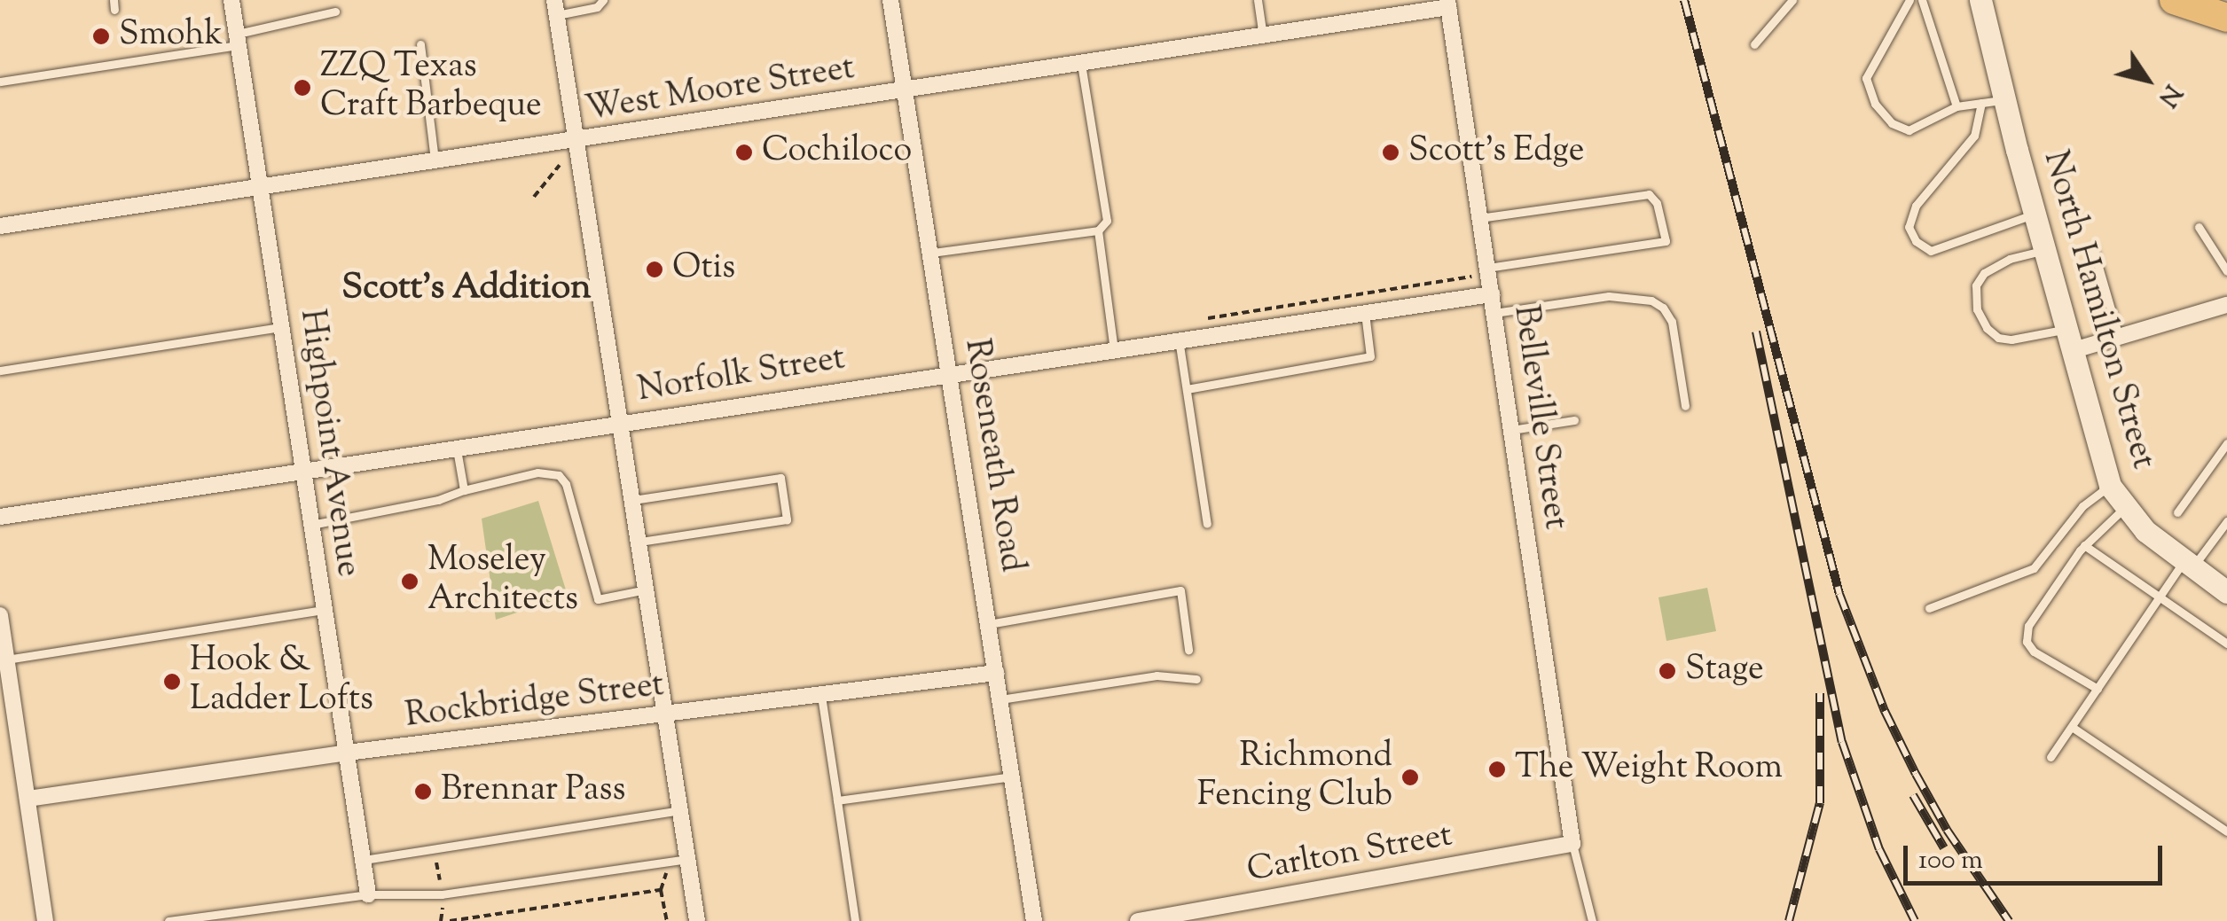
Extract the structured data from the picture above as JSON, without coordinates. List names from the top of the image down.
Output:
{
  "streets": {
    "street": [
      "West Moore Street",
      "North Hamilton Street",
      "Norfolk Street",
      "Belleville Street",
      "Highpoint Avenue",
      "Roseneath Road",
      "Rockbridge Street",
      "Carlton Street"
    ]
  },
  "crossings": [
    ["West Moore Street", "Belleville Street"],
    ["West Moore Street", "Highpoint Avenue"],
    ["West Moore Street", "Roseneath Road"],
    ["Norfolk Street", "Belleville Street"],
    ["Norfolk Street", "Highpoint Avenue"],
    ["Norfolk Street", "Roseneath Road"],
    ["Belleville Street", "Carlton Street"],
    ["Highpoint Avenue", "Rockbridge Street"],
    ["Roseneath Road", "Rockbridge Street"]
  ],
  "districts": ["Scott's Addition"],
  "places": [
    "Smohk",
    "ZZQ Texas Craft Barbeque",
    "Cochiloco",
    "Scott's Edge",
    "Otis",
    "Moseley Architects",
    "Stage",
    "Hook & Ladder Lofts",
    "The Weight Room",
    "Richmond Fencing Club",
    "Brennar Pass"
  ],
  "scale_bar": "100 m",
  "north": "bottom right"
}
